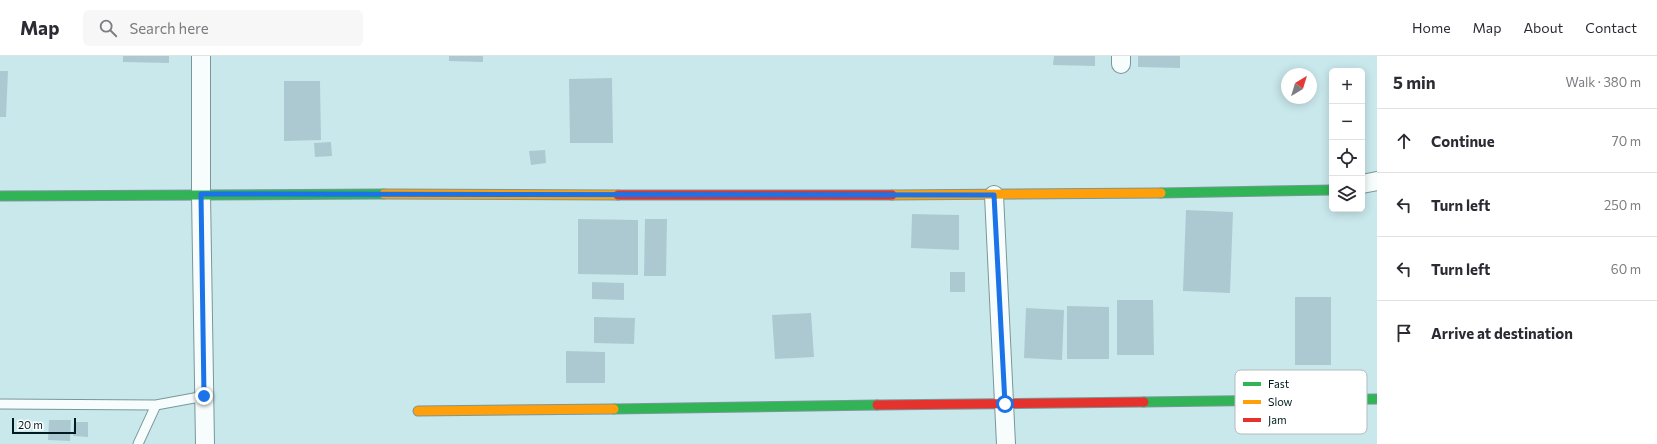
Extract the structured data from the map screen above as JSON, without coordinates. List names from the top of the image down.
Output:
{
  "legend": ["Fast", "Slow", "Jam"],
  "scale_bar": "20 m",
  "north": "top right",
  "page": {
    "header": "Map",
    "search": "Search here",
    "nav": [
      "Home",
      "Map",
      "About",
      "Contact"
    ],
    "heading": ["5 min", "Walk · 380 m"],
    "map_buttons": ["+", "−"],
    "list": [
      ["Continue", "70 m"],
      ["Turn left", "250 m"],
      ["Turn left", "60 m"],
      "Arrive at destination"
    ],
    "scale": "20 m"
  }
}
